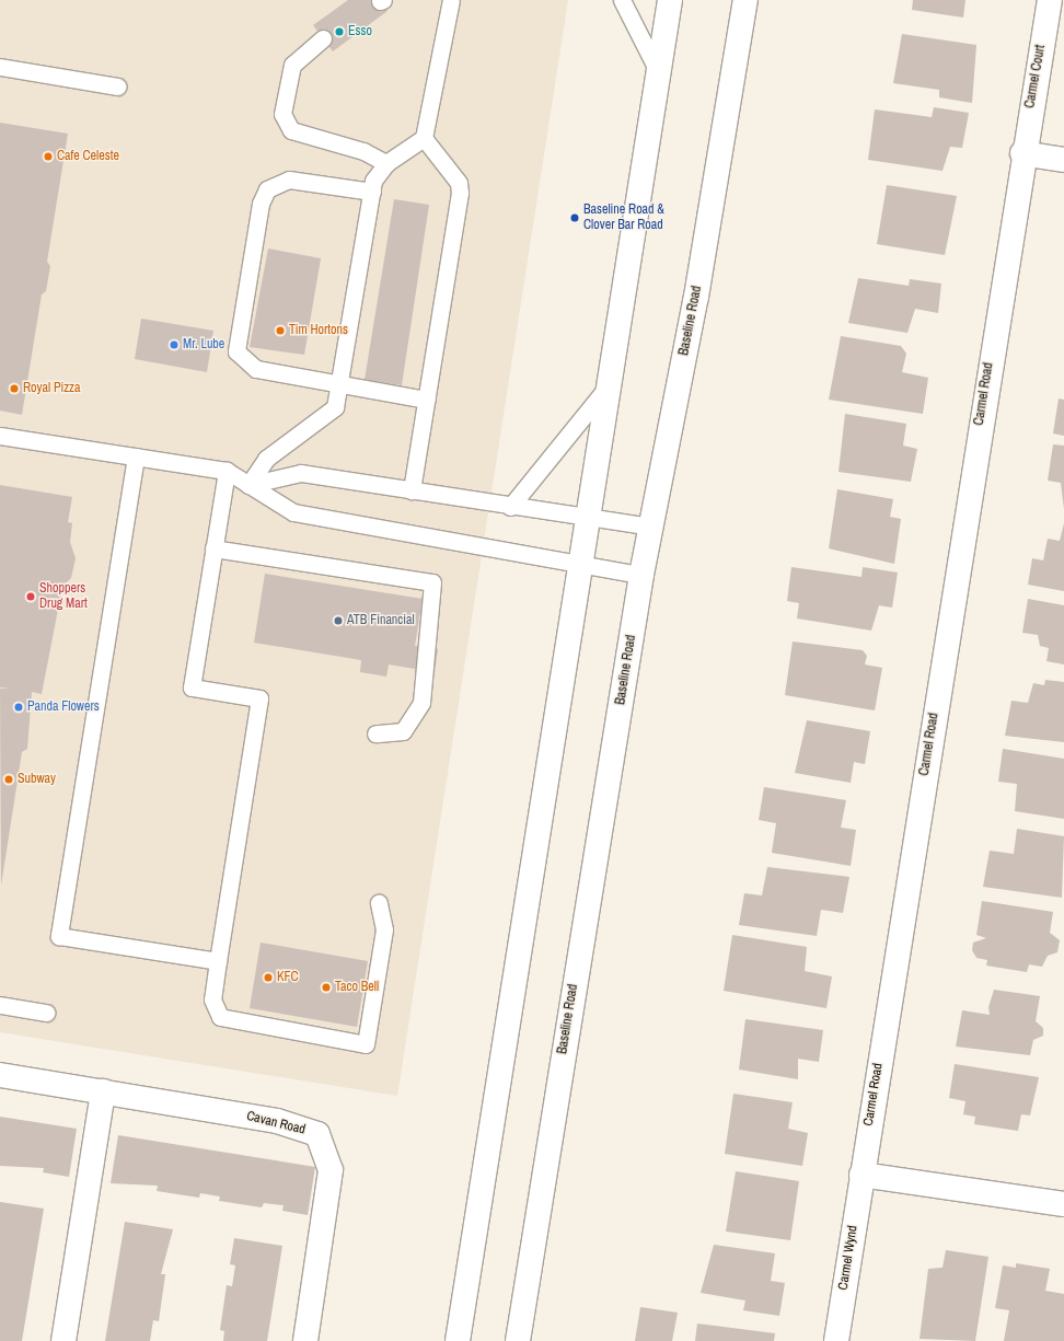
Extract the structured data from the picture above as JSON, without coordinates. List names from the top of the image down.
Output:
{
  "streets": {
    "main road": [
      "Carmel Court",
      "Baseline Road",
      "Carmel Road",
      "Cavan Road",
      "Carmel Wynd"
    ]
  },
  "crossings": [
    ["Carmel Court", "Carmel Road"],
    ["Carmel Road", "Carmel Wynd"]
  ],
  "places": [
    "Esso",
    "Cafe Celeste",
    "Baseline Road & Clover Bar Road",
    "Tim Hortons",
    "Mr. Lube",
    "Royal Pizza",
    "Shoppers Drug Mart",
    "ATB Financial",
    "Panda Flowers",
    "Subway",
    "KFC",
    "Taco Bell"
  ]
}
